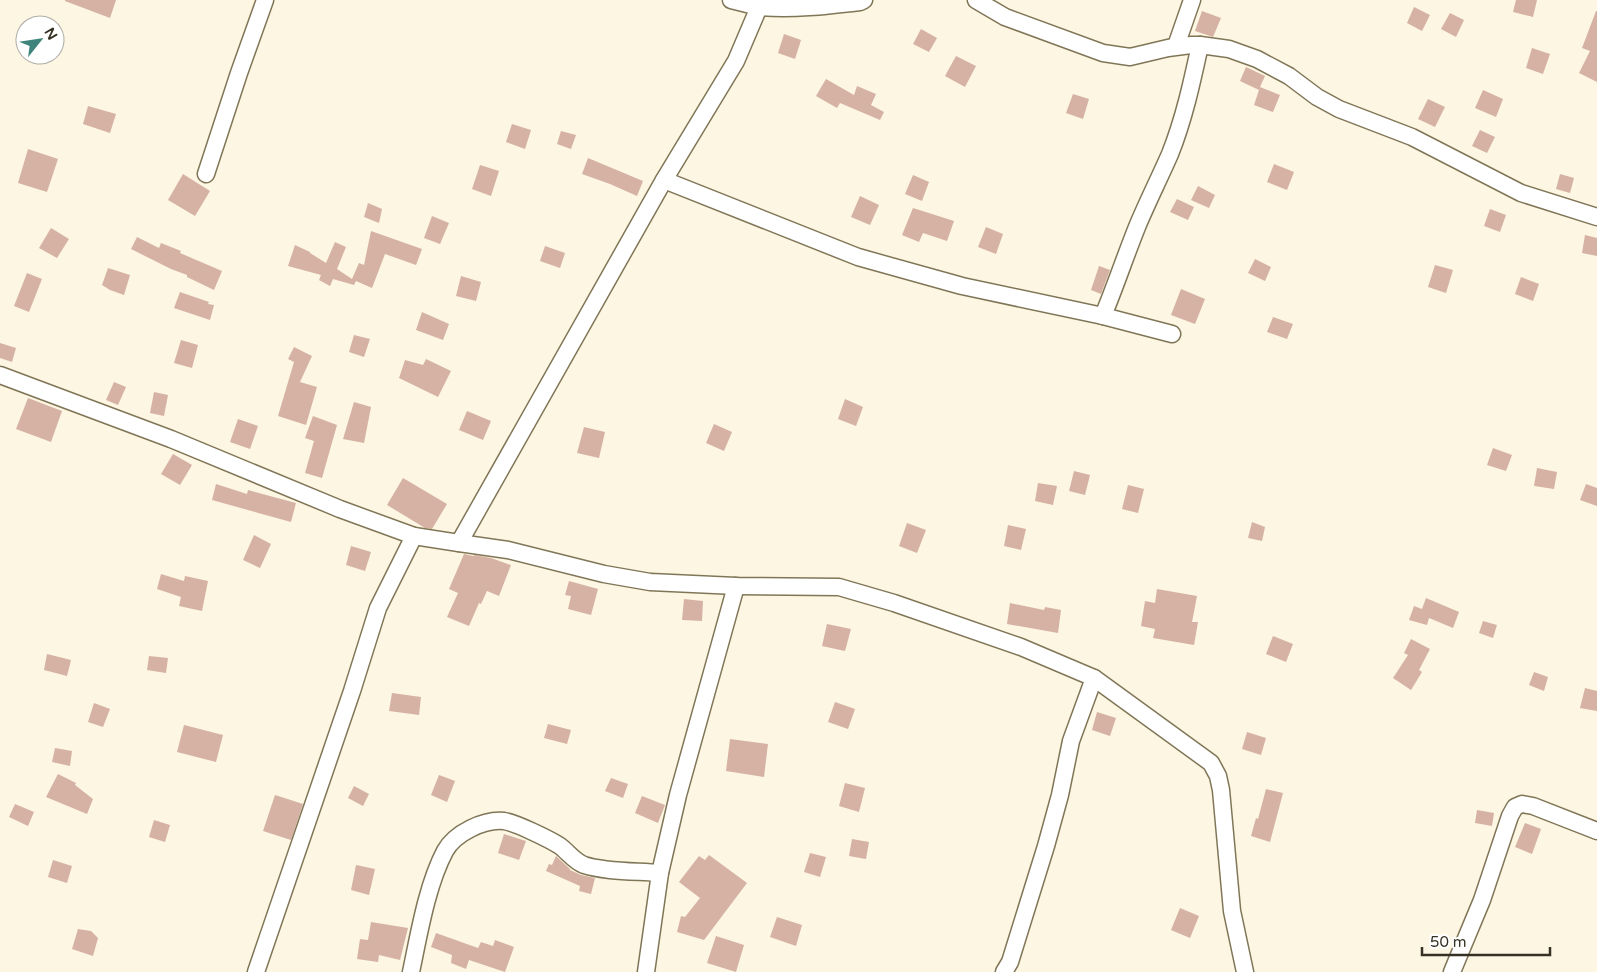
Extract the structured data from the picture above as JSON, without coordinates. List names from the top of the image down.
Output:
{
  "scale_bar": "50 m",
  "north": "top right"
}
